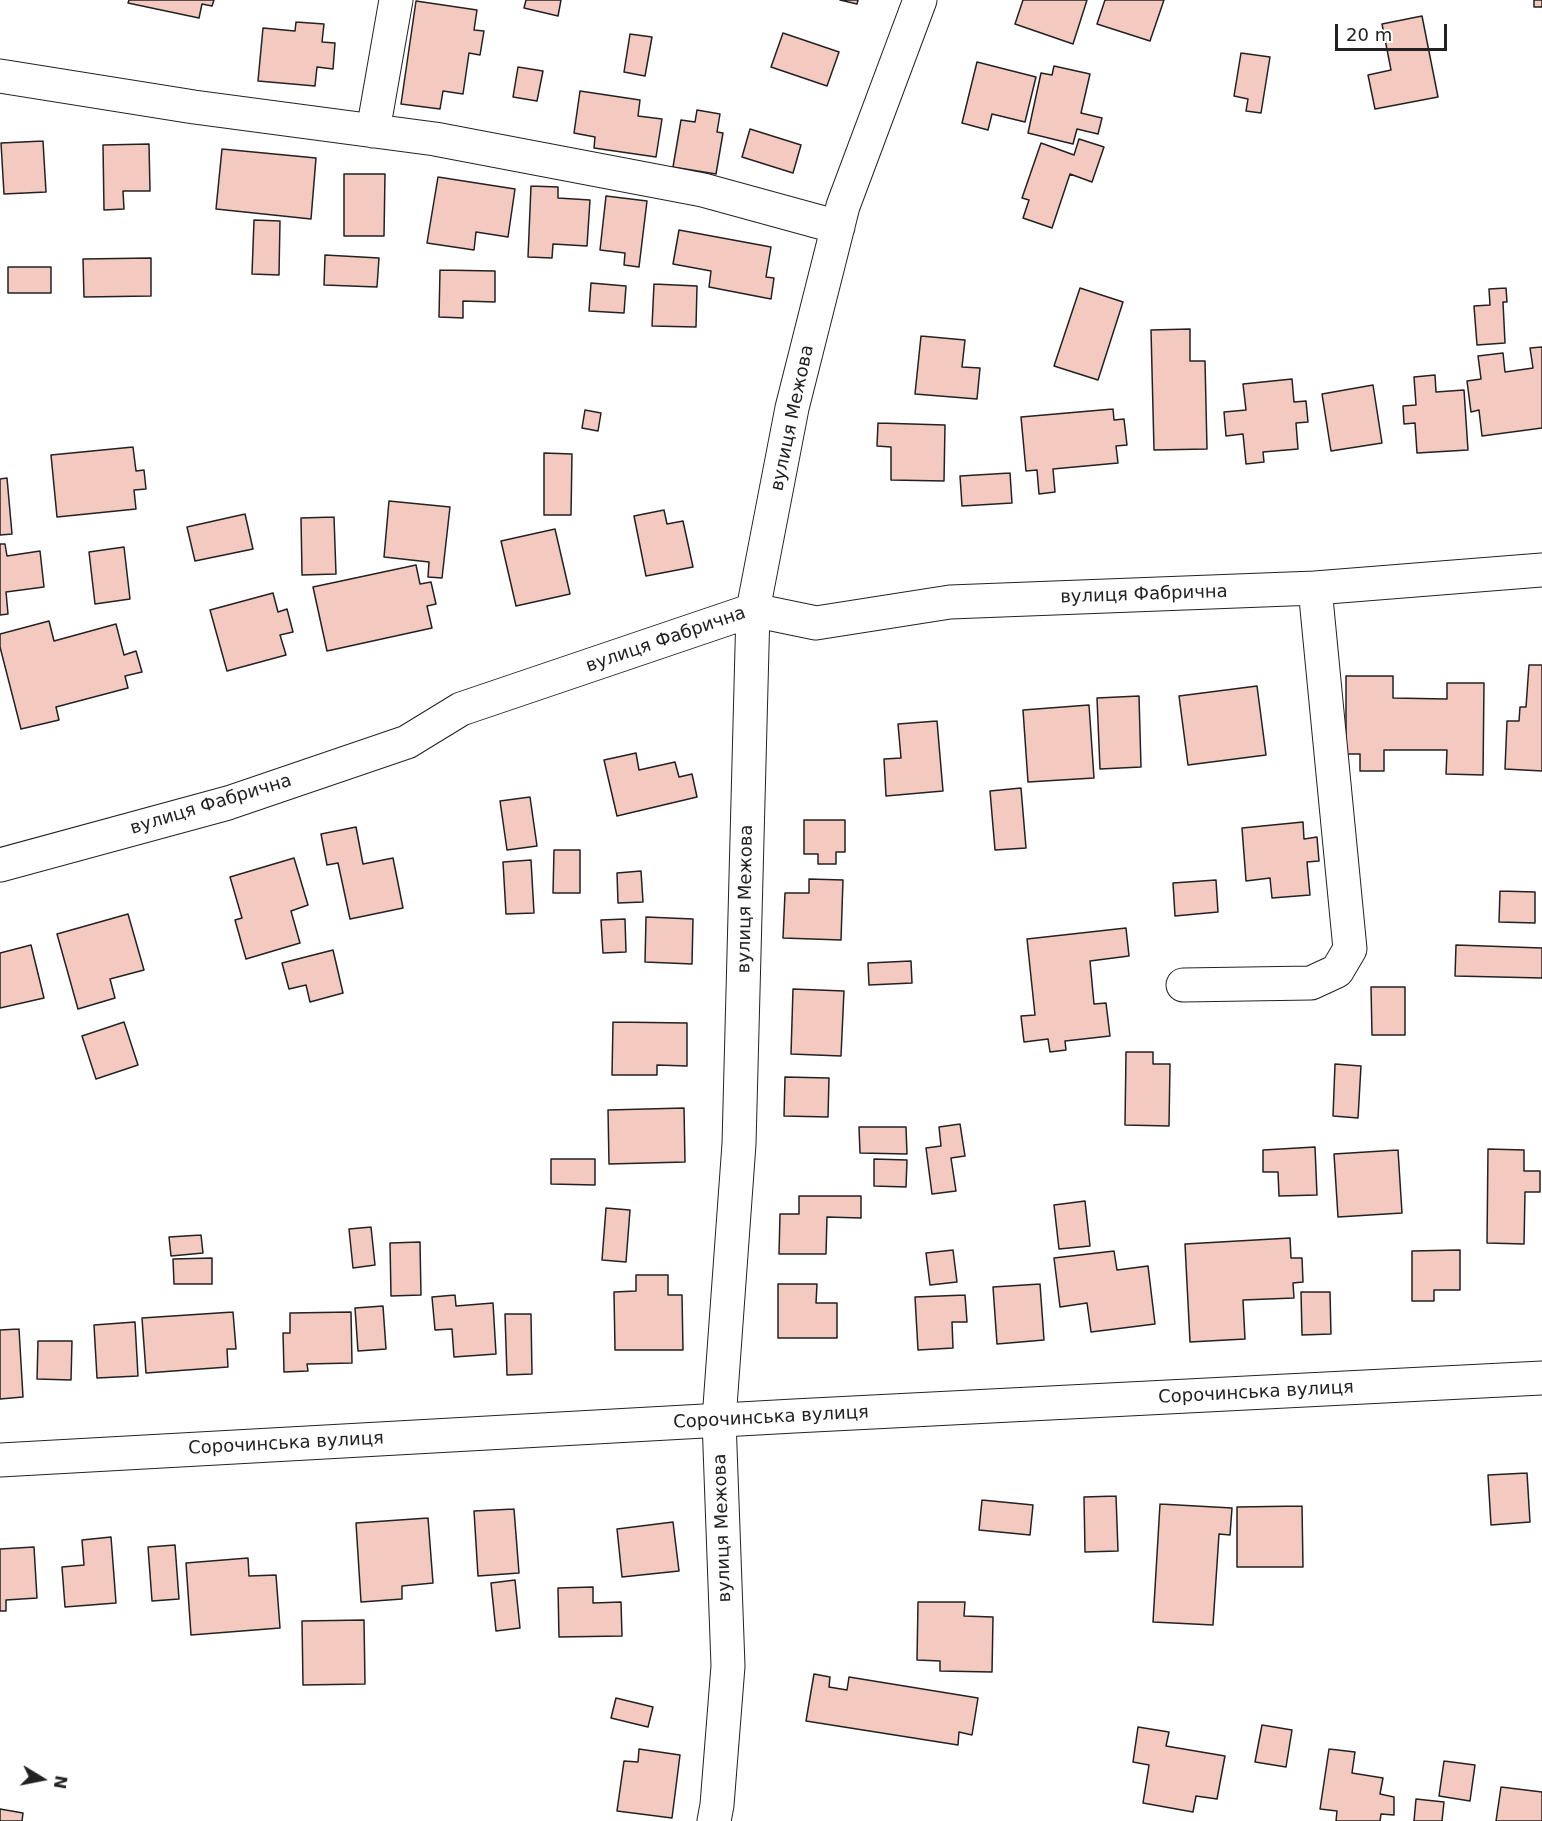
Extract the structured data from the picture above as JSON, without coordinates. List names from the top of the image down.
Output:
{
  "streets": {
    "street": ["вулиця Межова", "вулиця Фабрична", "Сорочинська вулиця"]
  },
  "crossings": [
    ["вулиця Межова", "вулиця Фабрична"],
    ["вулиця Межова", "Сорочинська вулиця"]
  ],
  "scale_bar": "20 m",
  "north": "right"
}
